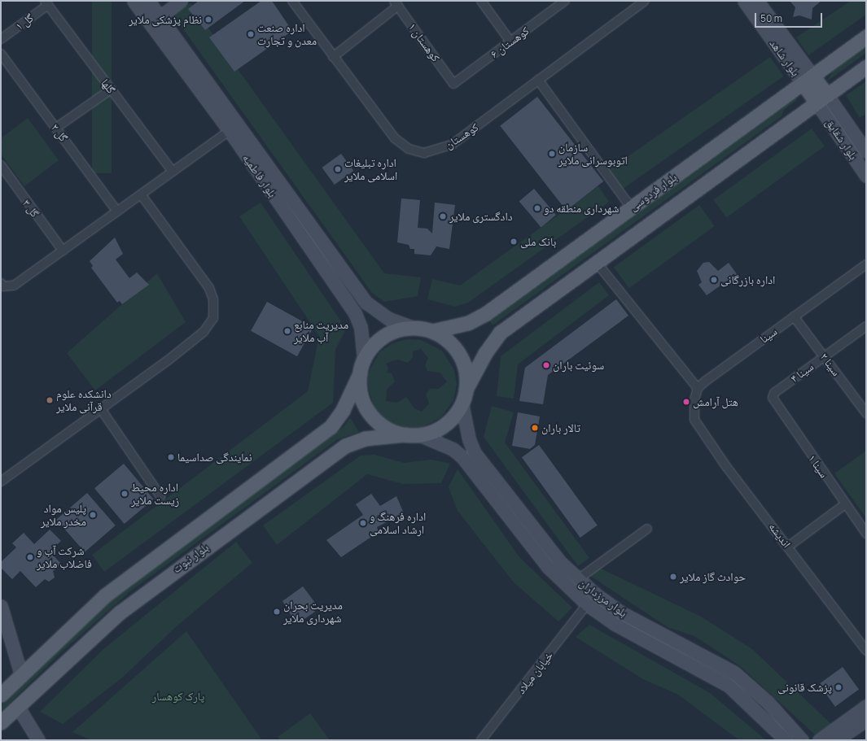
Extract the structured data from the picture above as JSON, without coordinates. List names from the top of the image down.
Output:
{
  "streets": {
    "main road": [
      "بلوار شاهد",
      "بلوار شقایق",
      "بلوار فاطمیه",
      "بلوار فردوسی",
      "بلوار نبوت",
      "بلوار مرزداران"
    ],
    "street": [
      "گل ۱",
      "کوهستان ۱",
      "کوهستان ۶",
      "گلها",
      "گل ۲",
      "کوهستان",
      "گل ۳",
      "سینا",
      "سینا ۲",
      "سینا ۴",
      "سینا ۱",
      "اندیشه",
      "خیابان میلاد"
    ]
  },
  "crossings": [
    ["گل ۱", "گلها"],
    ["کوهستان ۱", "کوهستان ۶"],
    ["بلوار شاهد", "بلوار فردوسی"],
    ["بلوار فاطمیه", "بلوار فردوسی"],
    ["بلوار فاطمیه", "بلوار نبوت"],
    ["بلوار فاطمیه", "بلوار مرزداران"],
    ["بلوار فردوسی", "بلوار نبوت"],
    ["بلوار فردوسی", "بلوار مرزداران"],
    ["سینا", "سینا ۲"],
    ["سینا", "اندیشه"],
    ["سینا ۲", "سینا ۴"],
    ["سینا ۴", "سینا ۱"],
    ["بلوار نبوت", "بلوار مرزداران"],
    ["بلوار مرزداران", "خیابان میلاد"]
  ],
  "parks": ["پارک کوهسار"],
  "places": [
    "نظام پزشکی ملایر",
    "اداره صنعت معدن و تجارت",
    "سازمان اتوبوسرانی ملایر",
    "اداره تبلیغات اسلامی ملایر",
    "شهرداری منطقه دو",
    "دادگستری ملایر",
    "بانک ملی",
    "اداره بازرگانی",
    "مدیریت منابع آب ملایر",
    "سوئیت باران",
    "دانشکده علوم قرآنی ملایر",
    "هتل آرامش",
    "تالار باران",
    "نمایندگی صداسیما",
    "اداره محیط زیست ملایر",
    "پلیس مواد مخدر ملایر",
    "اداره فرهنگ و ارشاد اسلامی",
    "شرکت آب و فاضلاب ملایر",
    "حوادث گاز ملایر",
    "مدیریت بحران شهرداری ملایر",
    "پزشک قانونی"
  ],
  "scale_bar": "50 m"
}
